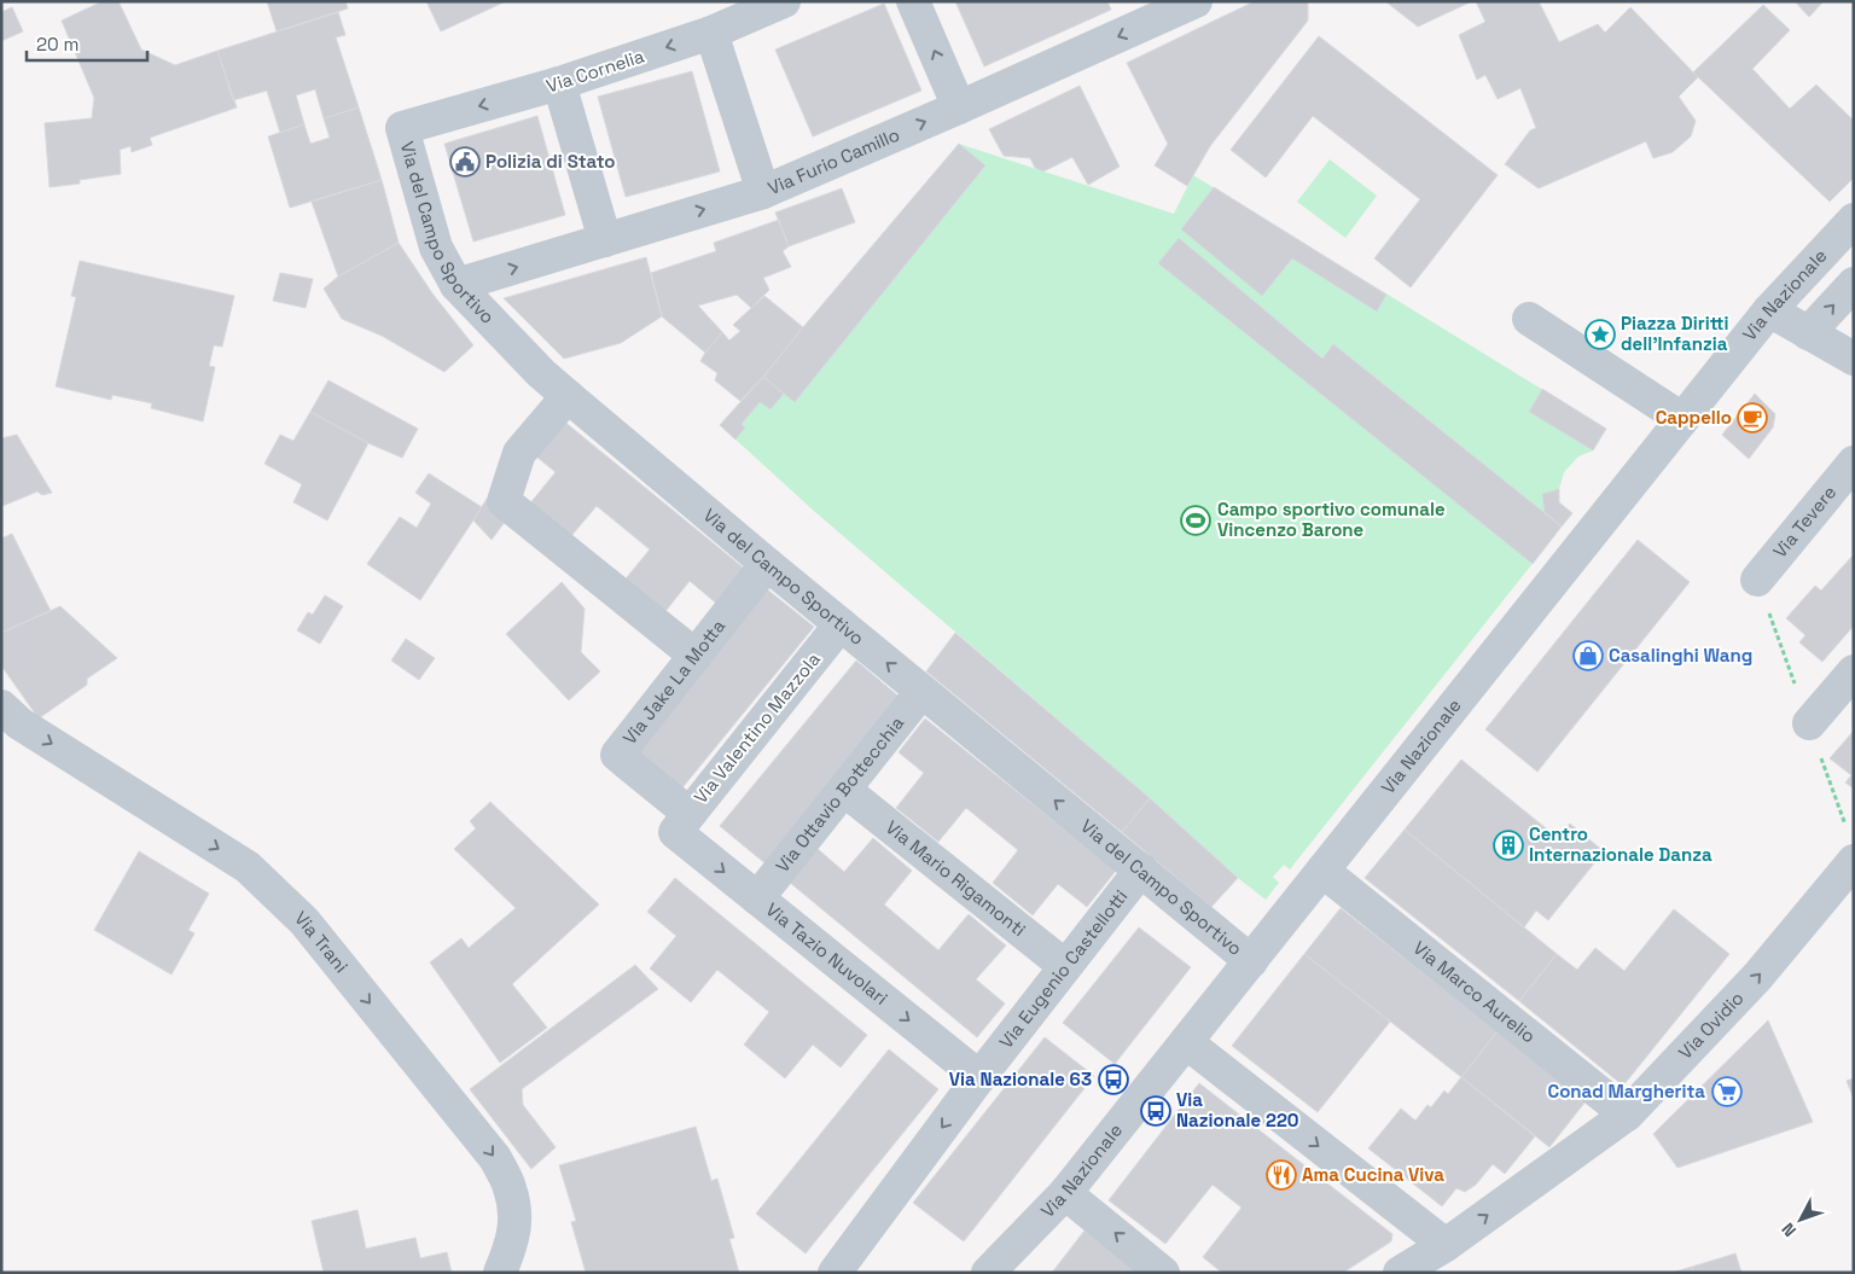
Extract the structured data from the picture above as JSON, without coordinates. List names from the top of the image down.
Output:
{
  "streets": {
    "street": [
      "Via Cornelia",
      "Via Furio Camillo",
      "Via del Campo Sportivo",
      "Via Nazionale",
      "Via Tevere",
      "Via Jake La Motta",
      "Via Valentino Mazzola",
      "Via Ottavio Bottecchia",
      "Via Mario Rigamonti",
      "Via Trani",
      "Via Tazio Nuvolari",
      "Via Eugenio Castellotti",
      "Via Marco Aurelio",
      "Via Ovidio"
    ]
  },
  "crossings": [
    ["Via Cornelia", "Via del Campo Sportivo"],
    ["Via Furio Camillo", "Via del Campo Sportivo"],
    ["Via del Campo Sportivo", "Via Nazionale"],
    ["Via del Campo Sportivo", "Via Jake La Motta"],
    ["Via del Campo Sportivo", "Via Valentino Mazzola"],
    ["Via del Campo Sportivo", "Via Ottavio Bottecchia"],
    ["Via del Campo Sportivo", "Via Eugenio Castellotti"],
    ["Via Nazionale", "Via Marco Aurelio"],
    ["Via Jake La Motta", "Via Valentino Mazzola"],
    ["Via Jake La Motta", "Via Tazio Nuvolari"],
    ["Via Valentino Mazzola", "Via Tazio Nuvolari"],
    ["Via Ottavio Bottecchia", "Via Mario Rigamonti"],
    ["Via Ottavio Bottecchia", "Via Tazio Nuvolari"],
    ["Via Mario Rigamonti", "Via Eugenio Castellotti"],
    ["Via Tazio Nuvolari", "Via Eugenio Castellotti"],
    ["Via Marco Aurelio", "Via Ovidio"]
  ],
  "one_way": [
    "Via Cornelia",
    "Via Trani",
    "Via Tazio Nuvolari",
    "Via Eugenio Castellotti",
    "Via Ovidio"
  ],
  "places": {
    "public building": ["Polizia di Stato"],
    "place": ["Piazza Diritti dell'Infanzia"],
    "cafe": ["Cappello"],
    "sports": ["Campo sportivo comunale Vincenzo Barone"],
    "shop": ["Casalinghi Wang"],
    "building": ["Centro Internazionale Danza"],
    "bus stop": ["Via Nazionale 63", "Via Nazionale 220"],
    "supermarket": ["Conad Margherita"],
    "restaurant": ["Ama Cucina Viva"]
  },
  "scale_bar": "20 m",
  "north": "bottom left"
}
